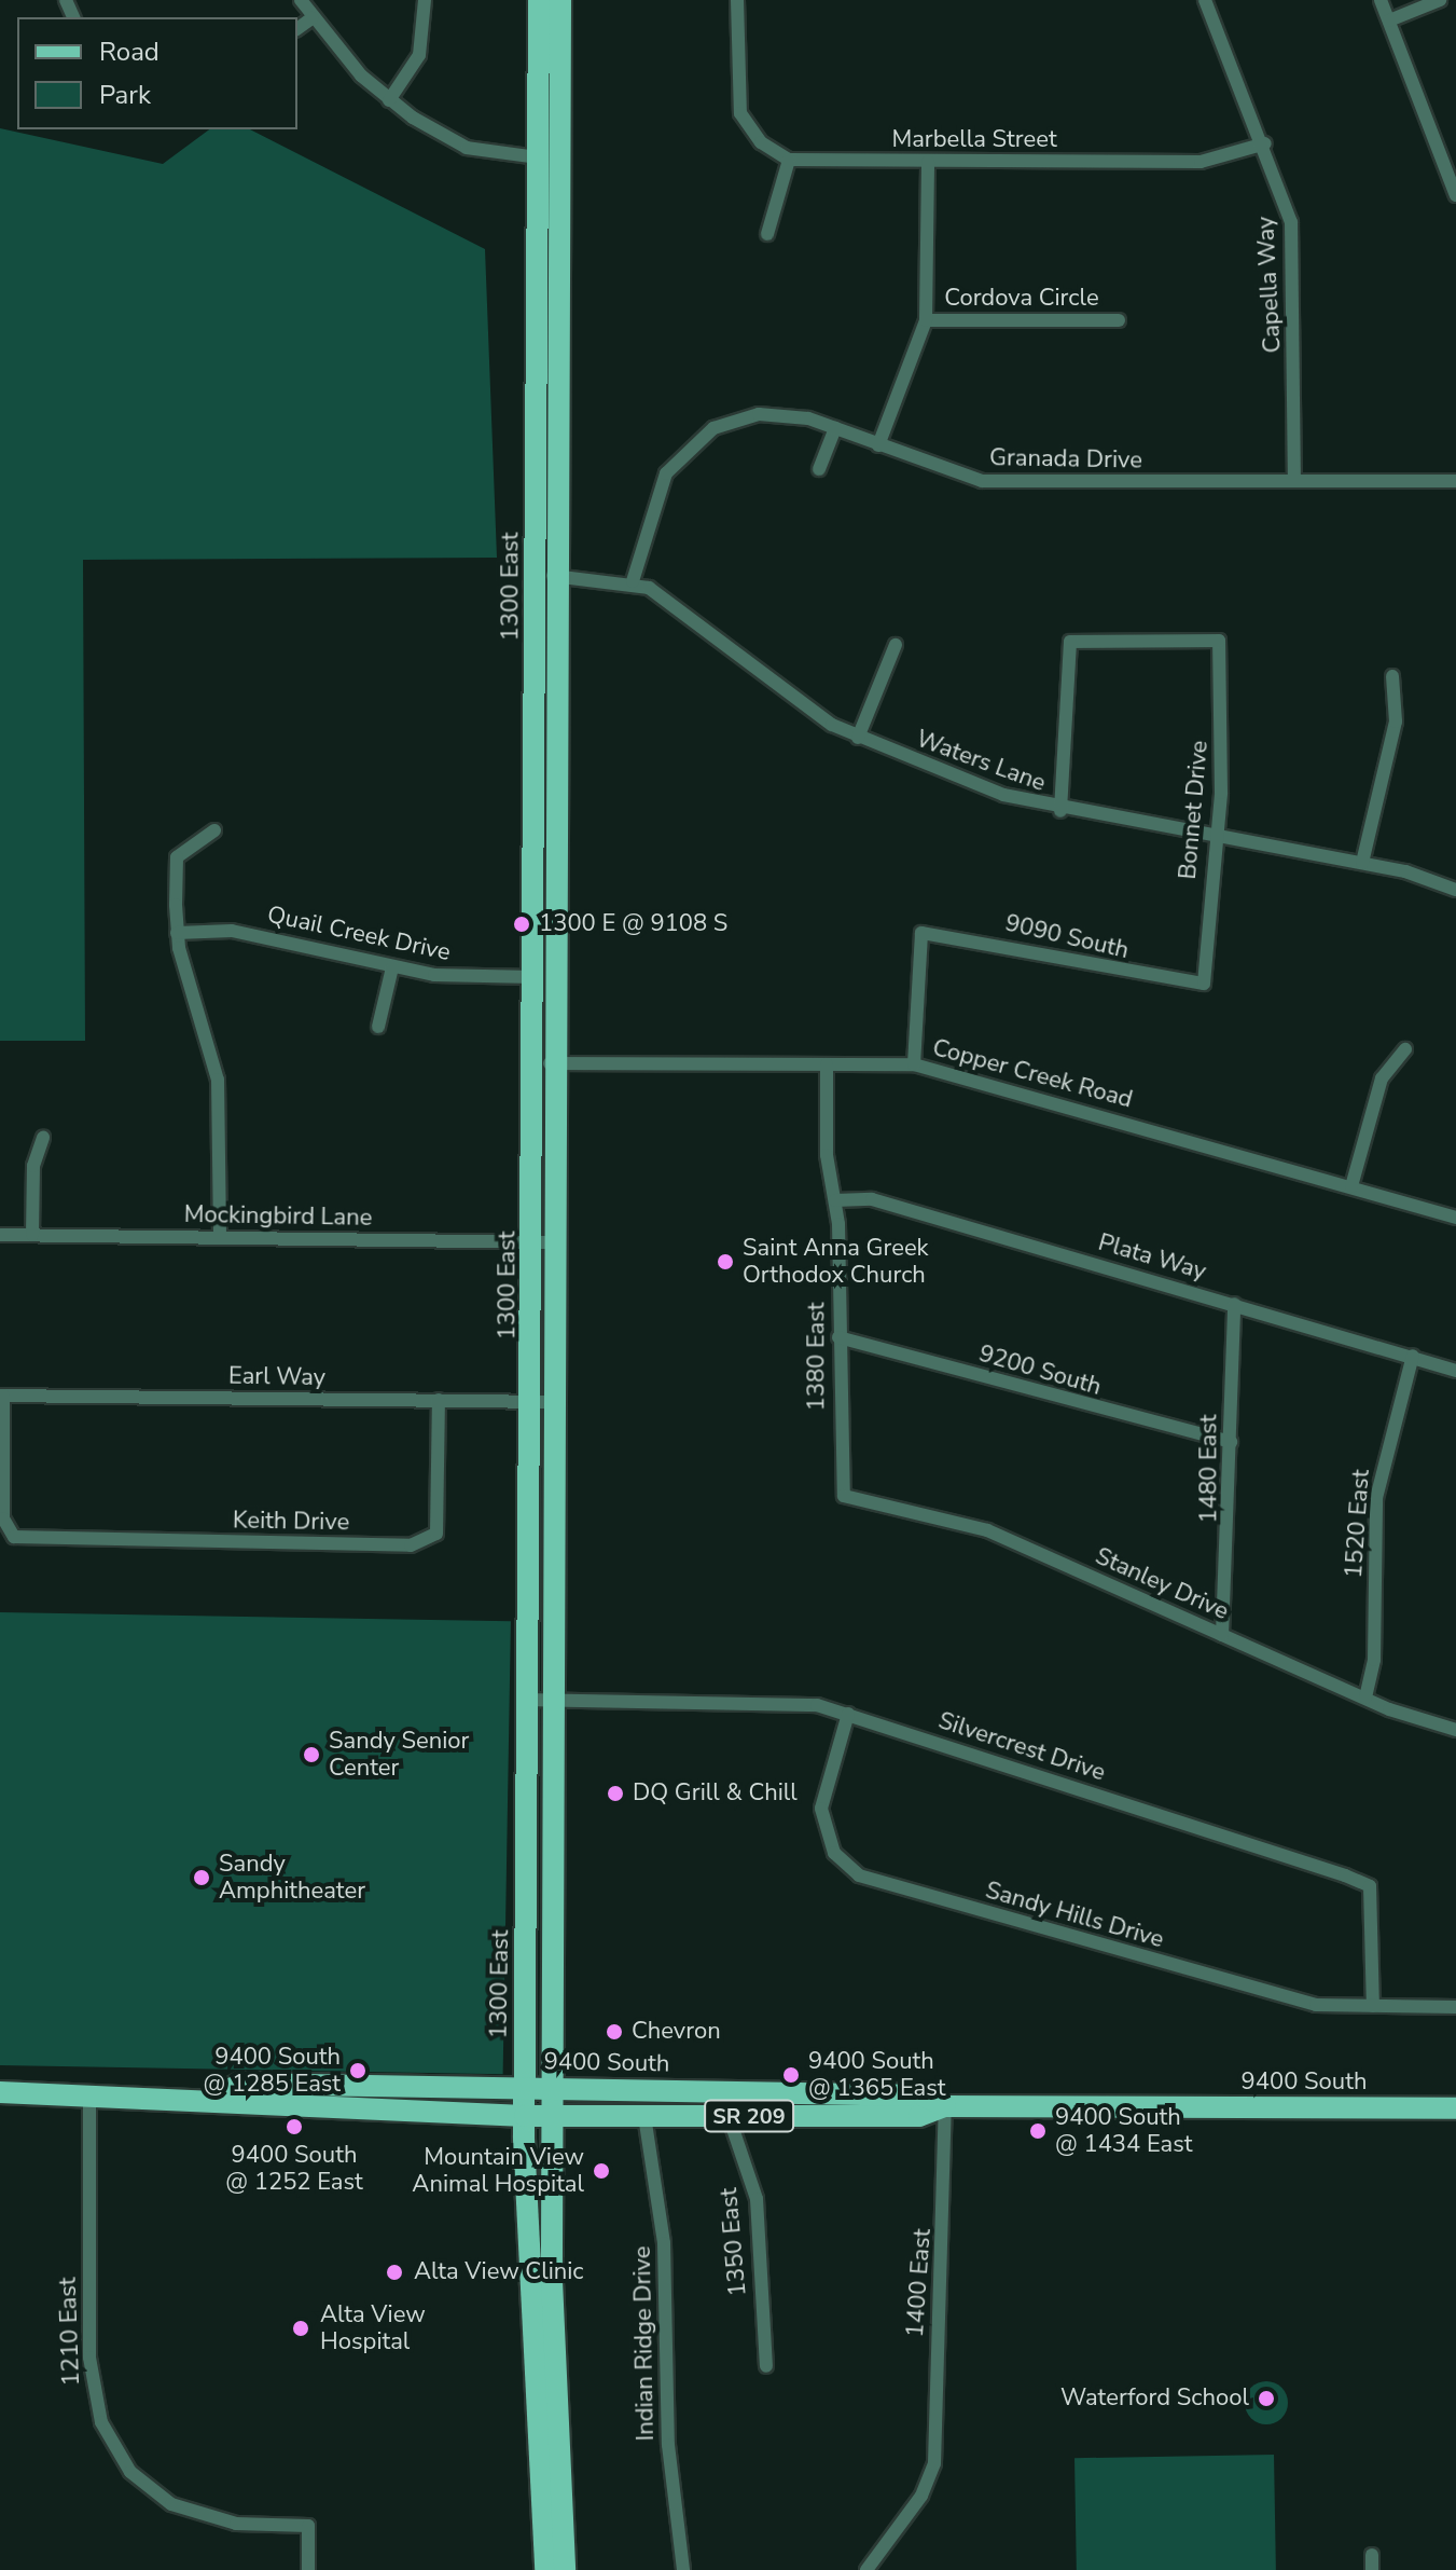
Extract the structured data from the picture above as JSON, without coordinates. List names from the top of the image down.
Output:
{
  "streets": {
    "main road": ["1300 East", "9400 South", "SR 209"],
    "street": [
      "Marbella Street",
      "Capella Way",
      "Cordova Circle",
      "Granada Drive",
      "Waters Lane",
      "Bonnet Drive",
      "Quail Creek Drive",
      "9090 South",
      "Copper Creek Road",
      "Mockingbird Lane",
      "Plata Way",
      "1380 East",
      "9200 South",
      "Earl Way",
      "1480 East",
      "Keith Drive",
      "1520 East",
      "Stanley Drive",
      "Silvercrest Drive",
      "Sandy Hills Drive",
      "1350 East",
      "1400 East",
      "1210 East",
      "Indian Ridge Drive"
    ]
  },
  "crossings": [
    ["Marbella Street", "Capella Way"],
    ["Capella Way", "Granada Drive"],
    ["Granada Drive", "Waters Lane"],
    ["1300 East", "Quail Creek Drive"],
    ["1300 East", "Copper Creek Road"],
    ["1300 East", "Mockingbird Lane"],
    ["1300 East", "Earl Way"],
    ["1300 East", "Silvercrest Drive"],
    ["1300 East", "9400 South"],
    ["Waters Lane", "Bonnet Drive"],
    ["Bonnet Drive", "9090 South"],
    ["9090 South", "Copper Creek Road"],
    ["Copper Creek Road", "1380 East"],
    ["Plata Way", "1380 East"],
    ["Plata Way", "1480 East"],
    ["Plata Way", "1520 East"],
    ["1380 East", "9200 South"],
    ["1380 East", "Stanley Drive"],
    ["9200 South", "1480 East"],
    ["Earl Way", "Keith Drive"],
    ["1480 East", "Stanley Drive"],
    ["1520 East", "Stanley Drive"],
    ["Silvercrest Drive", "Sandy Hills Drive"],
    ["9400 South", "1350 East"],
    ["9400 South", "1400 East"],
    ["9400 South", "1210 East"],
    ["9400 South", "Indian Ridge Drive"]
  ],
  "places": [
    "1300 E @ 9108 S",
    "Saint Anna Greek Orthodox Church",
    "Sandy Senior Center",
    "DQ Grill & Chill",
    "Sandy Amphitheater",
    "Chevron",
    "9400 South @ 1285 East",
    "9400 South @ 1365 East",
    "9400 South @ 1252 East",
    "9400 South @ 1434 East",
    "Mountain View Animal Hospital",
    "Alta View Clinic",
    "Alta View Hospital",
    "Waterford School"
  ],
  "legend": ["Road", "Park"]
}
